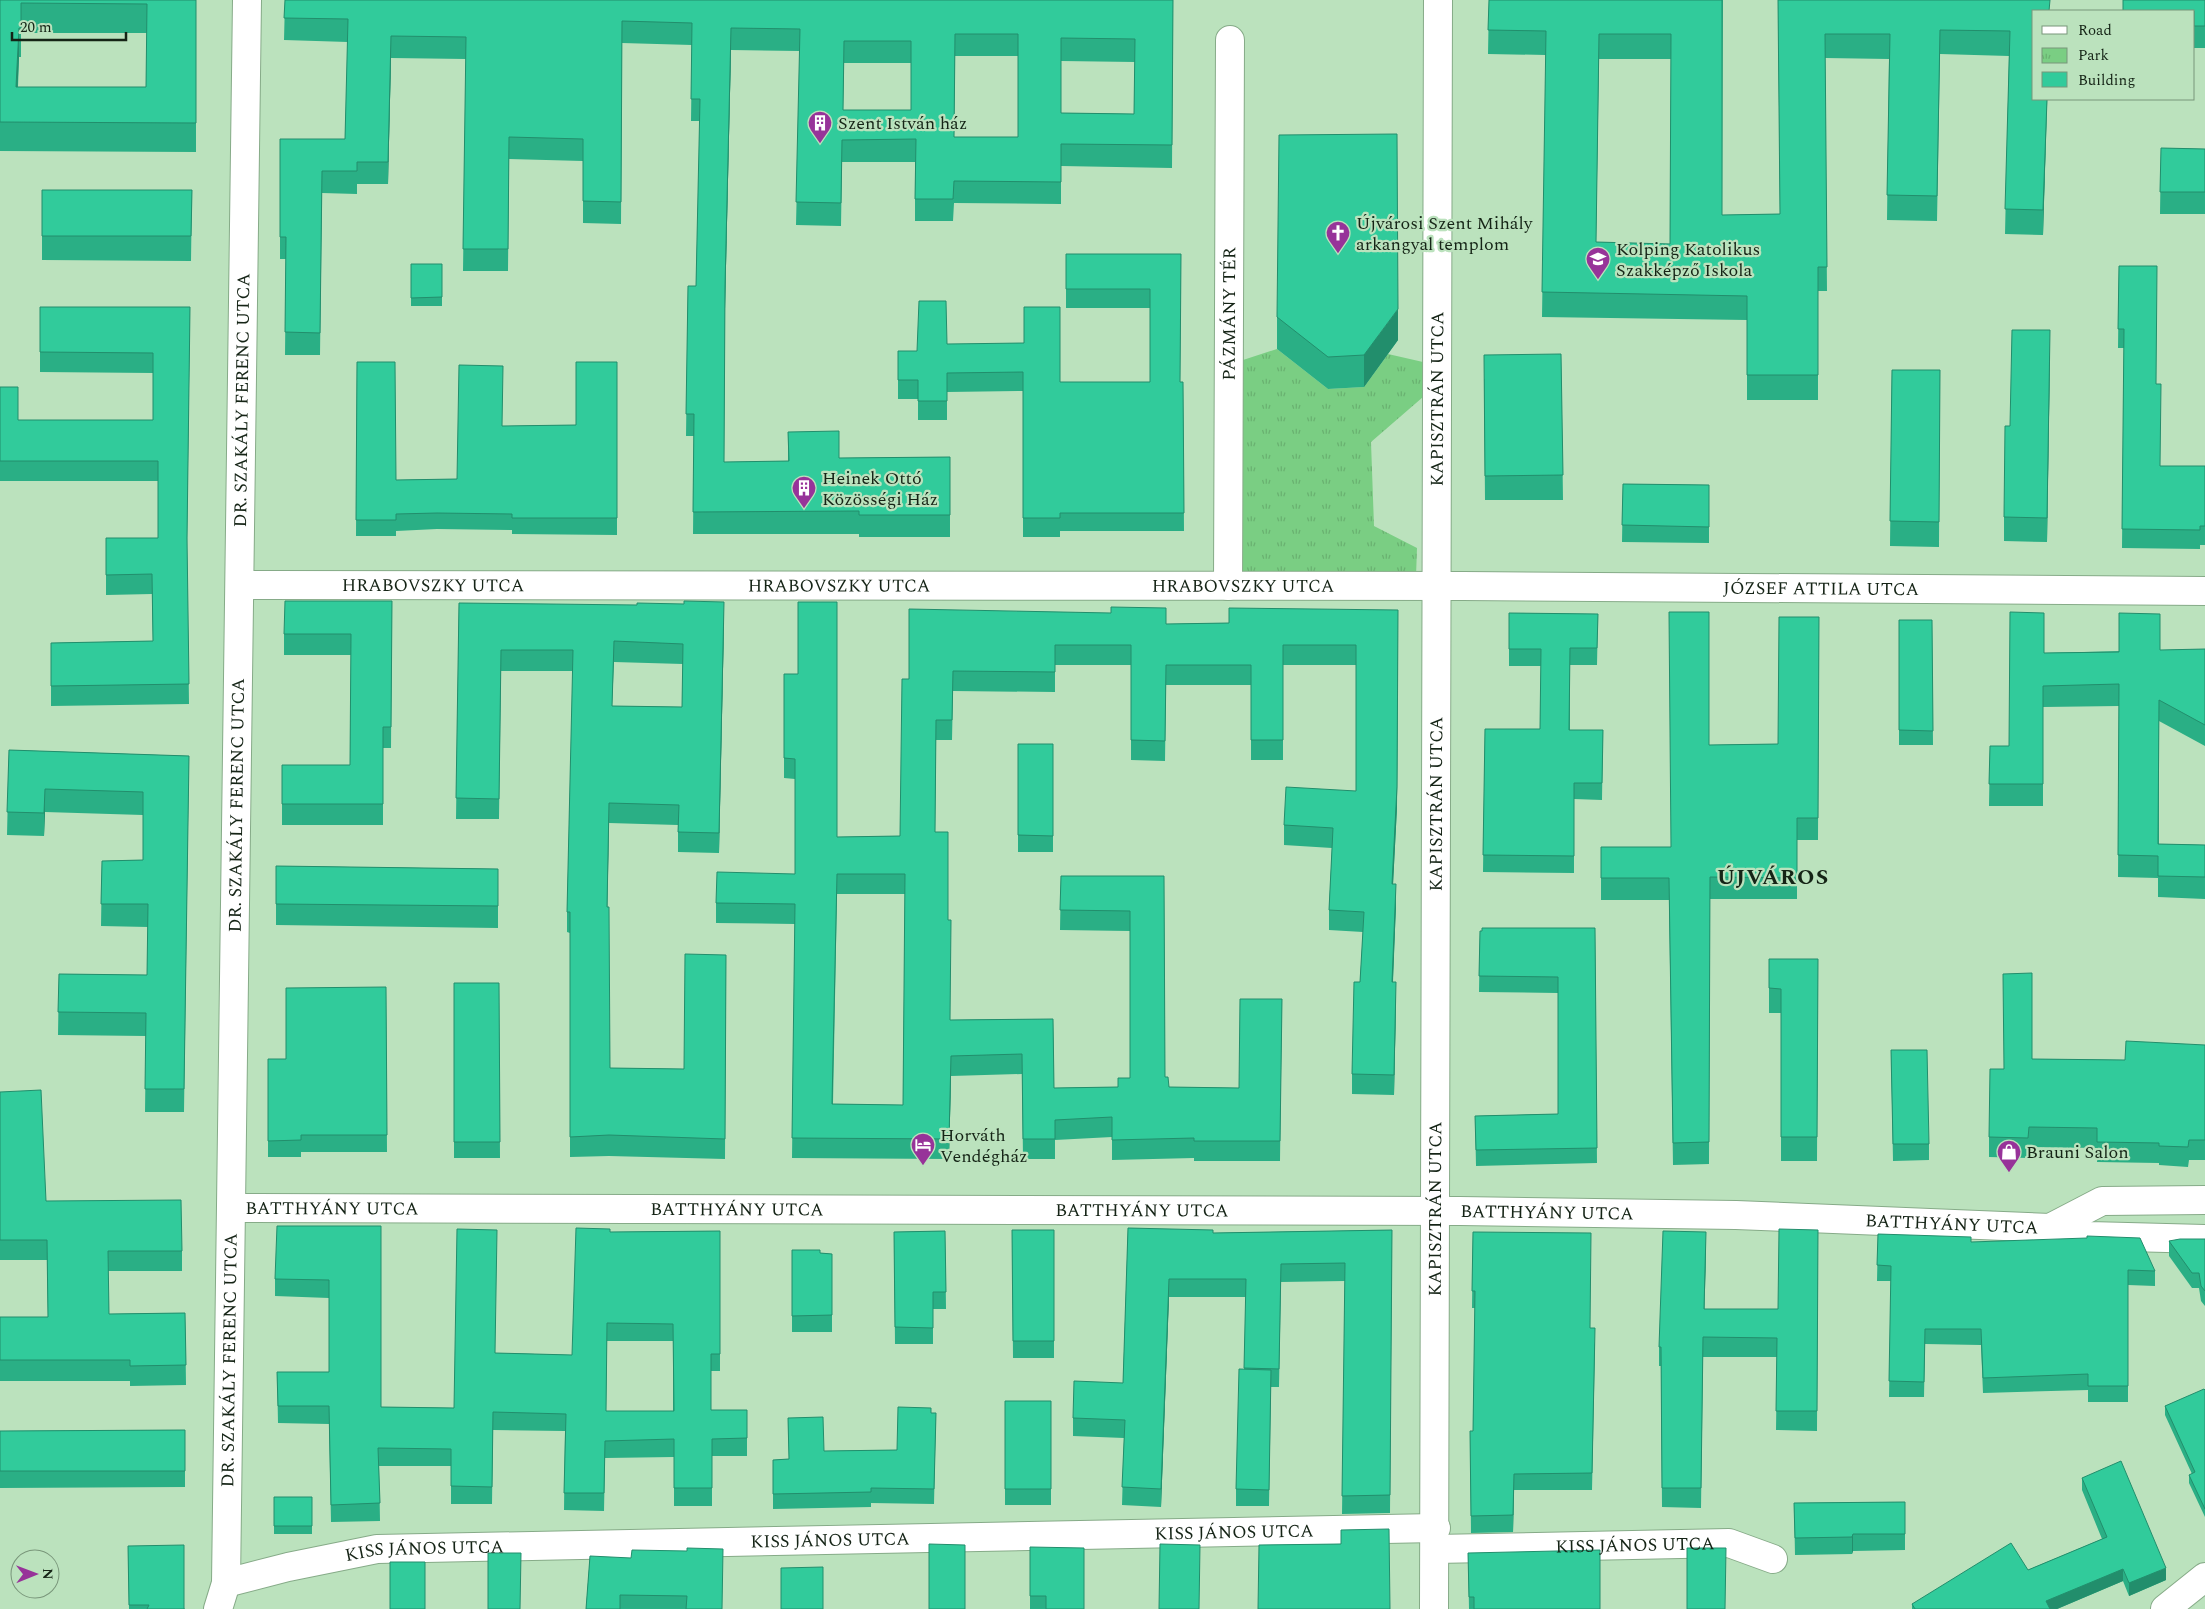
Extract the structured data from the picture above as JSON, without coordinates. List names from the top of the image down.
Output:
{
  "streets": {
    "street": [
      "PÁZMÁNY TÉR",
      "DR. SZAKÁLY FERENC UTCA",
      "KAPISZTRÁN UTCA",
      "HRABOVSZKY UTCA",
      "JÓZSEF ATTILA UTCA",
      "BATTHYÁNY UTCA",
      "KISS JÁNOS UTCA"
    ]
  },
  "crossings": [
    ["PÁZMÁNY TÉR", "HRABOVSZKY UTCA"],
    ["DR. SZAKÁLY FERENC UTCA", "HRABOVSZKY UTCA"],
    ["DR. SZAKÁLY FERENC UTCA", "BATTHYÁNY UTCA"],
    ["DR. SZAKÁLY FERENC UTCA", "KISS JÁNOS UTCA"],
    ["KAPISZTRÁN UTCA", "HRABOVSZKY UTCA"],
    ["KAPISZTRÁN UTCA", "JÓZSEF ATTILA UTCA"],
    ["KAPISZTRÁN UTCA", "BATTHYÁNY UTCA"],
    ["KAPISZTRÁN UTCA", "KISS JÁNOS UTCA"],
    ["HRABOVSZKY UTCA", "JÓZSEF ATTILA UTCA"]
  ],
  "districts": ["ÚJVÁROS"],
  "places": {
    "building": ["Szent István ház", "Heinek Ottó Közösségi Ház"],
    "church": ["Újvárosi Szent Mihály arkangyal templom"],
    "school or university": ["Kolping Katolikus Szakképző Iskola"],
    "hotel": ["Horváth Vendégház"],
    "shop": ["Brauni Salon"]
  },
  "legend": ["Road", "Park", "Building"],
  "scale_bar": "20 m",
  "north": "right"
}
